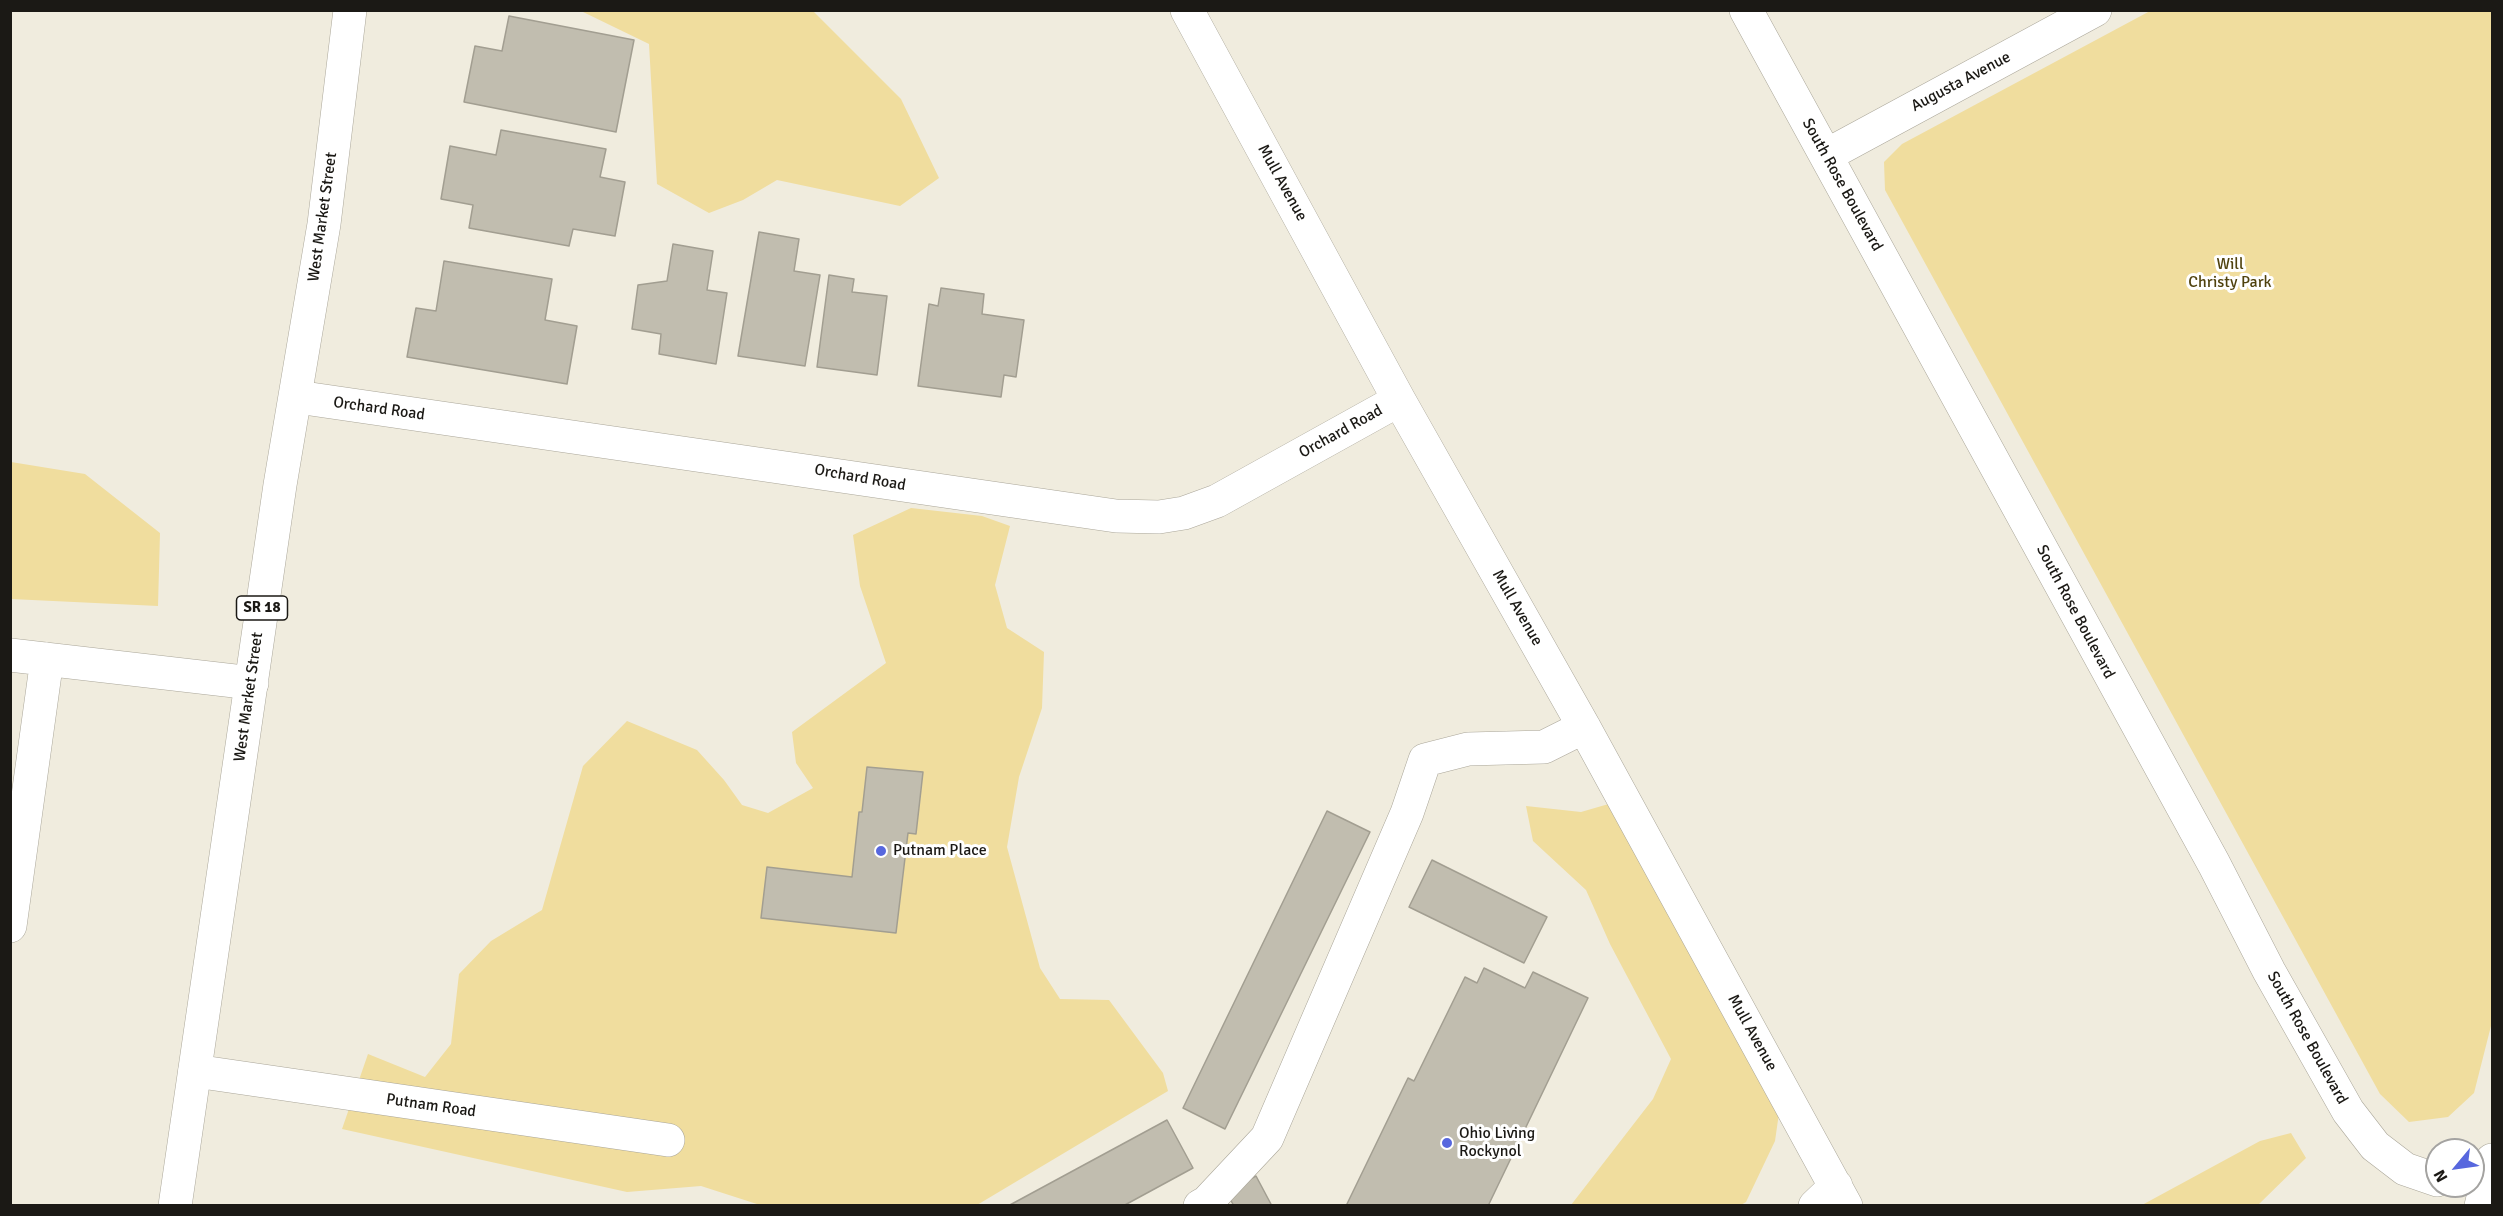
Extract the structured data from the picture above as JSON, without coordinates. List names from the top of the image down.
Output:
{
  "streets": {
    "street": [
      "Augusta Avenue",
      "Mull Avenue",
      "South Rose Boulevard",
      "West Market Street",
      "Orchard Road",
      "SR 18",
      "Putnam Road"
    ]
  },
  "crossings": [
    ["Augusta Avenue", "South Rose Boulevard"],
    ["Mull Avenue", "Orchard Road"],
    ["West Market Street", "Orchard Road"],
    ["West Market Street", "Putnam Road"]
  ],
  "parks": ["Will Christy Park"],
  "places": ["Putnam Place", "Ohio Living Rockynol"],
  "north": "bottom left"
}
